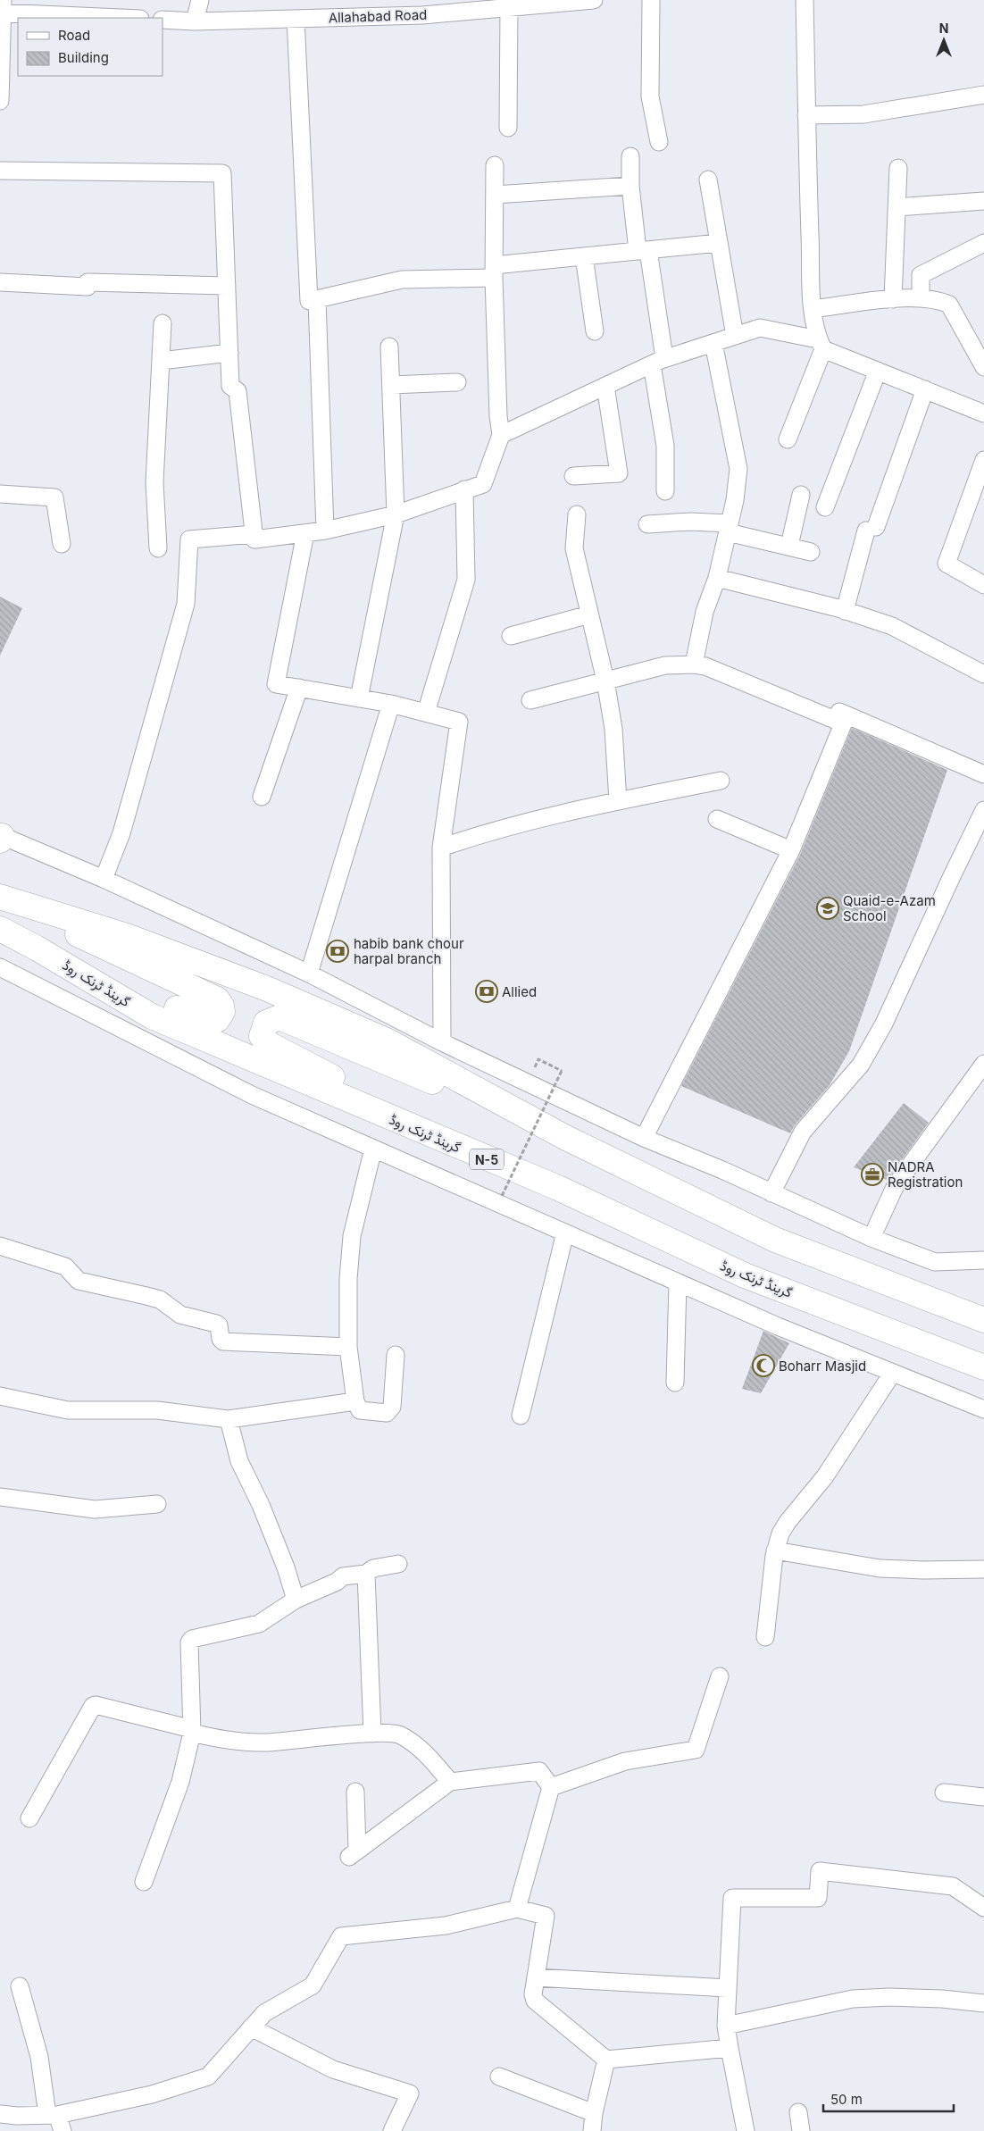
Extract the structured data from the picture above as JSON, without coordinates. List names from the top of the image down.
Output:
{
  "streets": {
    "highway": ["گرینڈ ٹرنک روڈ", "N-5"],
    "street": ["Allahabad Road"]
  },
  "places": {
    "school or university": ["Quaid-e-Azam School"],
    "bank": ["habib bank chour harpal branch", "Allied"],
    "office": ["NADRA Registration"],
    "mosque": ["Boharr Masjid"]
  },
  "legend": ["Road", "Building"],
  "scale_bar": "50 m",
  "north": "top"
}
